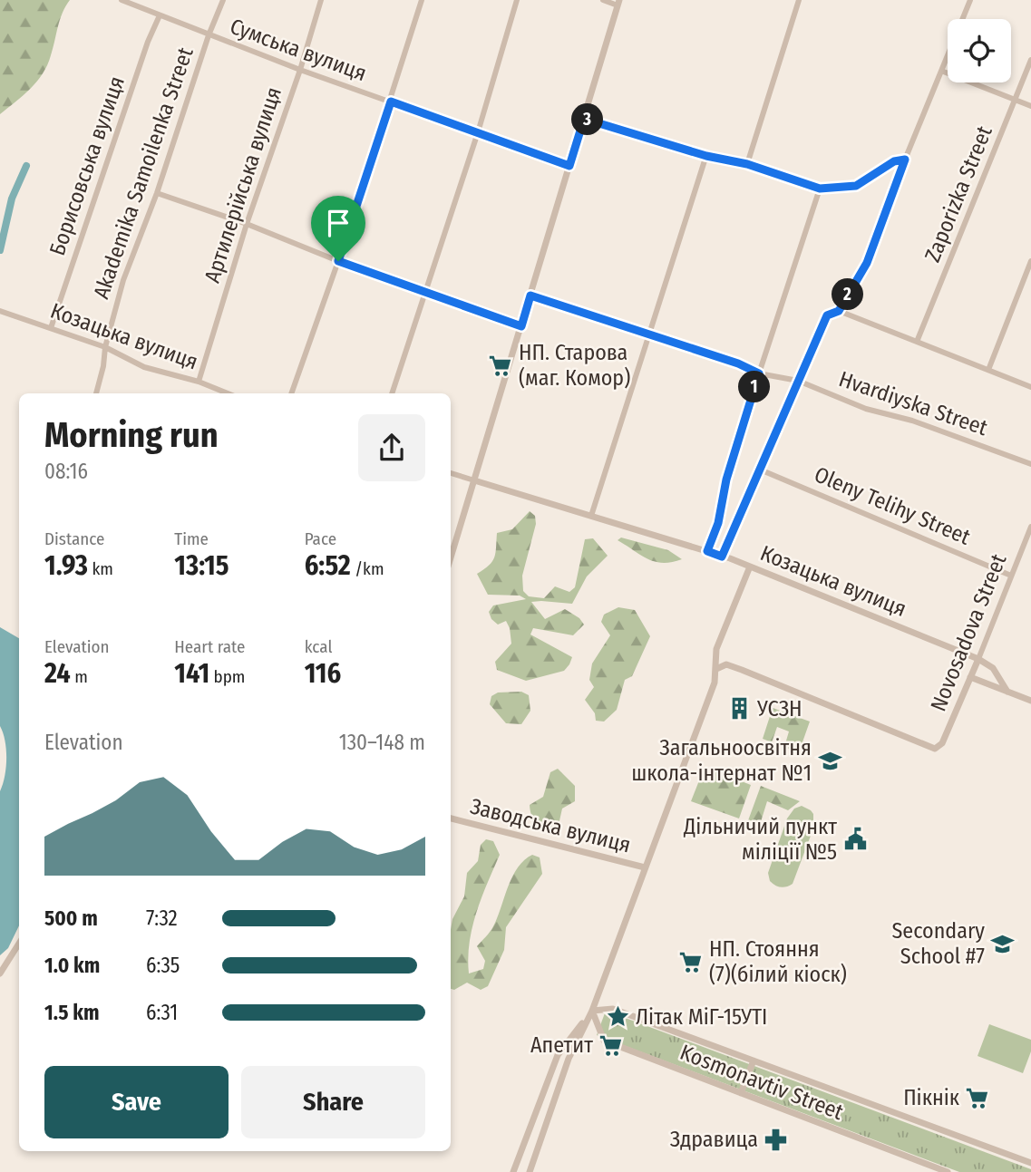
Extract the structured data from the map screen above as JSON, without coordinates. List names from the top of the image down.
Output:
{
  "streets": {
    "street": [
      "Сумська вулиця",
      "Борисовська вулиця",
      "Akademika Samoilenka Street",
      "Артилерійська вулиця",
      "Zaporizka Street",
      "Козацька вулиця",
      "Hvardiyska Street",
      "Oleny Telihy Street",
      "Novosadova Street",
      "Заводська вулиця",
      "Kosmonavtiv Street"
    ]
  },
  "crossings": [
    ["Сумська вулиця", "Борисовська вулиця"],
    ["Сумська вулиця", "Akademika Samoilenka Street"],
    ["Сумська вулиця", "Артилерійська вулиця"],
    ["Борисовська вулиця", "Козацька вулиця"],
    ["Akademika Samoilenka Street", "Козацька вулиця"],
    ["Артилерійська вулиця", "Козацька вулиця"],
    ["Козацька вулиця", "Novosadova Street"],
    ["Oleny Telihy Street", "Novosadova Street"]
  ],
  "places": {
    "supermarket": [
      "НП. Старова (маг. Комор)",
      "НП. Стояння (7)(білий кіоск)",
      "Апетит",
      "Пікнік"
    ],
    "building": ["УСЗН"],
    "school or university": ["Загальноосвітня школа-інтернат №1", "Secondary School #7"],
    "public building": ["Дільничий пункт міліції №5"],
    "place": ["Літак МіГ-15УТІ"],
    "pharmacy": ["Здравица"]
  },
  "page": {
    "pins": ["3", "2", "1"],
    "heading": ["Morning run", "08:16"],
    "stats": [
      ["Distance", "1.93 km"],
      ["Time", "13:15"],
      ["Pace", "6:52 /km"],
      ["Elevation", "24 m"],
      ["Heart rate", "141 bpm"],
      ["kcal", "116"]
    ],
    "chart": ["Elevation", "130–148 m"],
    "list": [
      {
        "name": "500 m",
        "note": "7:32"
      },
      {
        "name": "1.0 km",
        "note": "6:35"
      },
      {
        "name": "1.5 km",
        "note": "6:31"
      }
    ],
    "buttons": ["Save", "Share"]
  }
}
